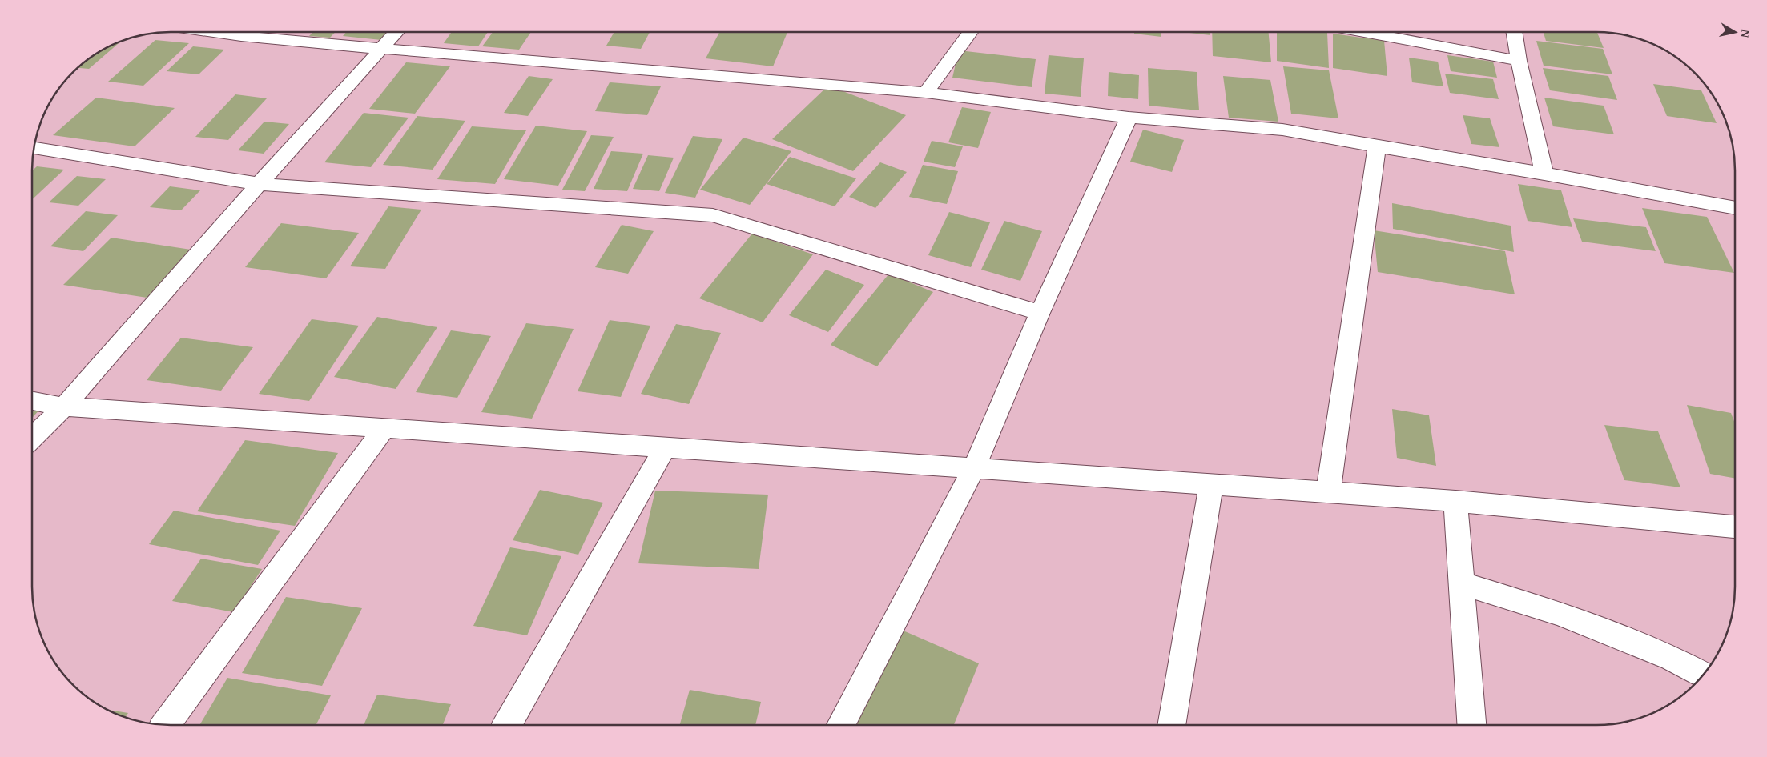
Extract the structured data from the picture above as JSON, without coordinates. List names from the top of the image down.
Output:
{
  "north": "right"
}
